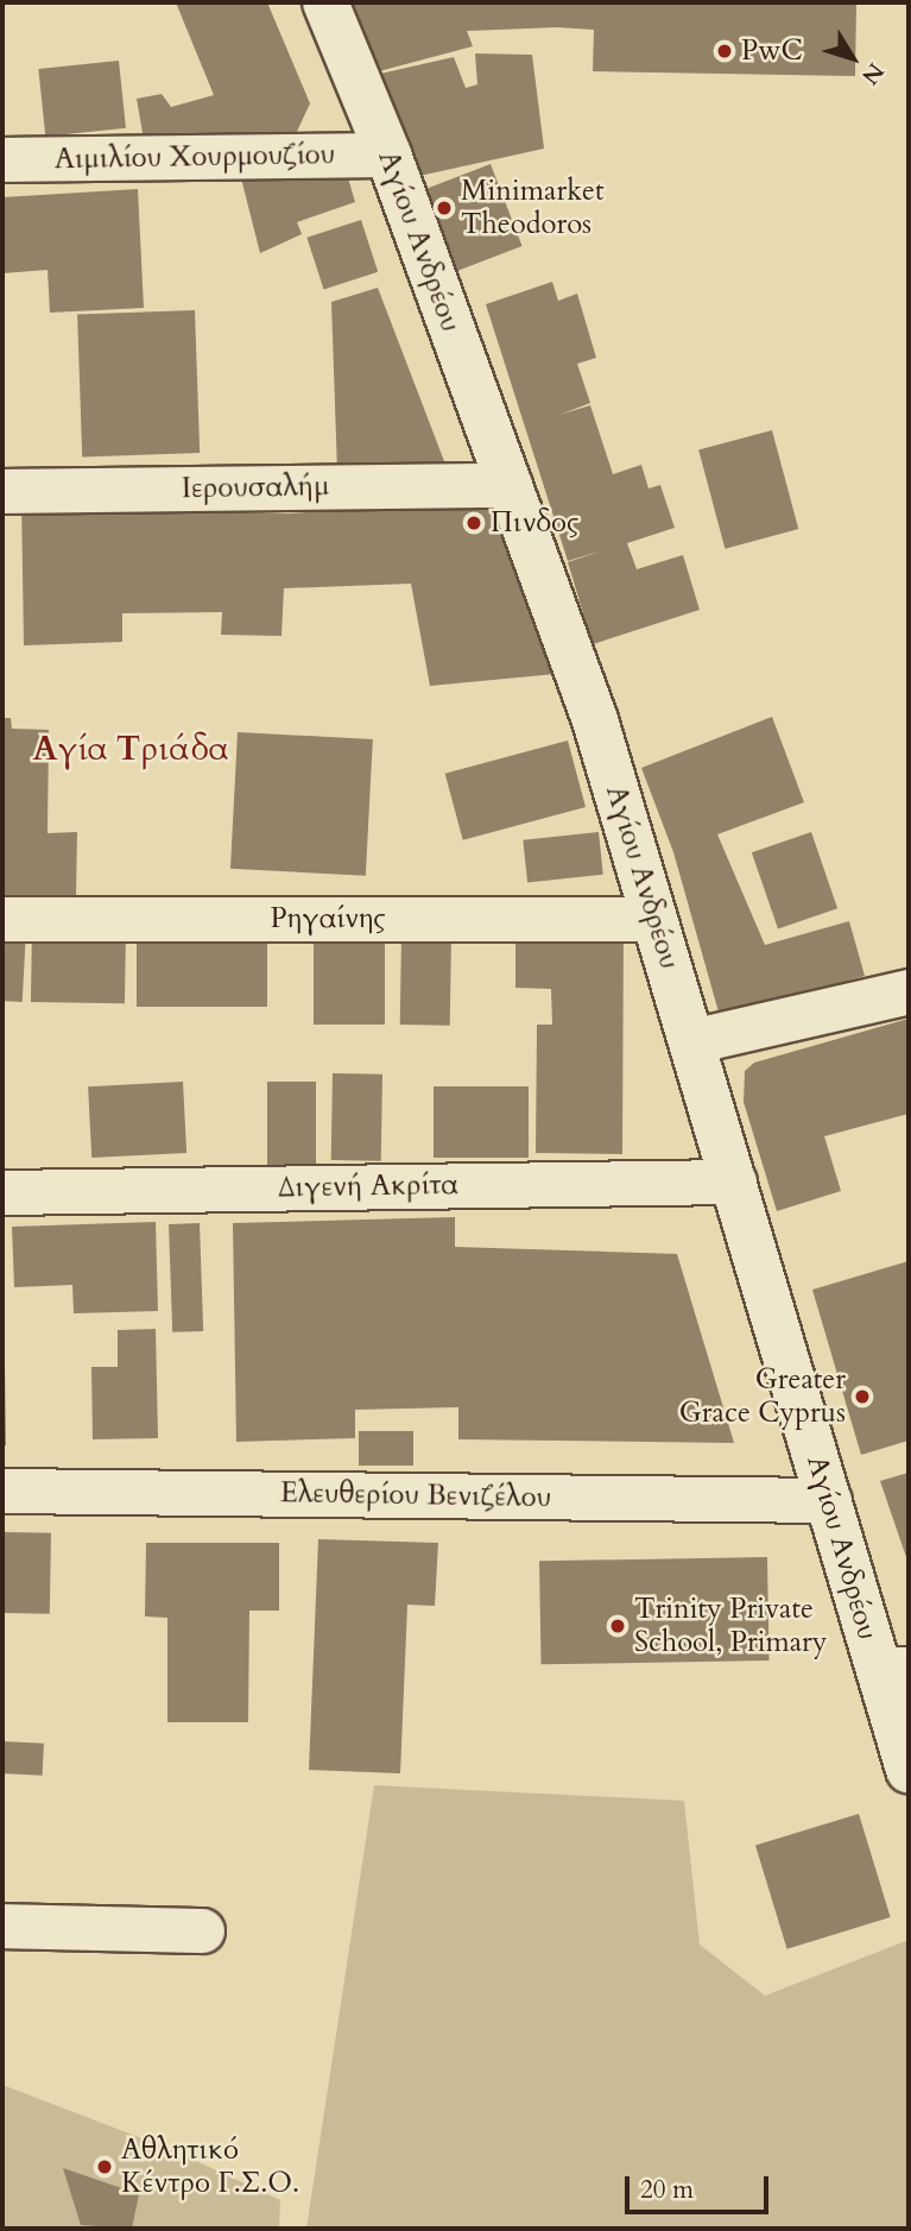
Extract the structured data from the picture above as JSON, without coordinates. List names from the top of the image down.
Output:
{
  "streets": {
    "street": [
      "Αιμιλίου Χουρμουζίου",
      "Αγίου Ανδρέου",
      "Ιερουσαλήμ",
      "Ρηγαίνης",
      "Διγενή Ακρίτα",
      "Ελευθερίου Βενιζέλου"
    ]
  },
  "crossings": [
    ["Αιμιλίου Χουρμουζίου", "Αγίου Ανδρέου"],
    ["Αγίου Ανδρέου", "Ιερουσαλήμ"],
    ["Αγίου Ανδρέου", "Ρηγαίνης"],
    ["Αγίου Ανδρέου", "Διγενή Ακρίτα"],
    ["Αγίου Ανδρέου", "Ελευθερίου Βενιζέλου"]
  ],
  "districts": ["Αγία Τριάδα"],
  "places": [
    "PwC",
    "Minimarket Theodoros",
    "Πινδος",
    "Greater Grace Cyprus",
    "Trinity Private School, Primary",
    "Αθλητικό Κέντρο Γ.Σ.Ο."
  ],
  "scale_bar": "20 m",
  "north": "bottom right"
}
